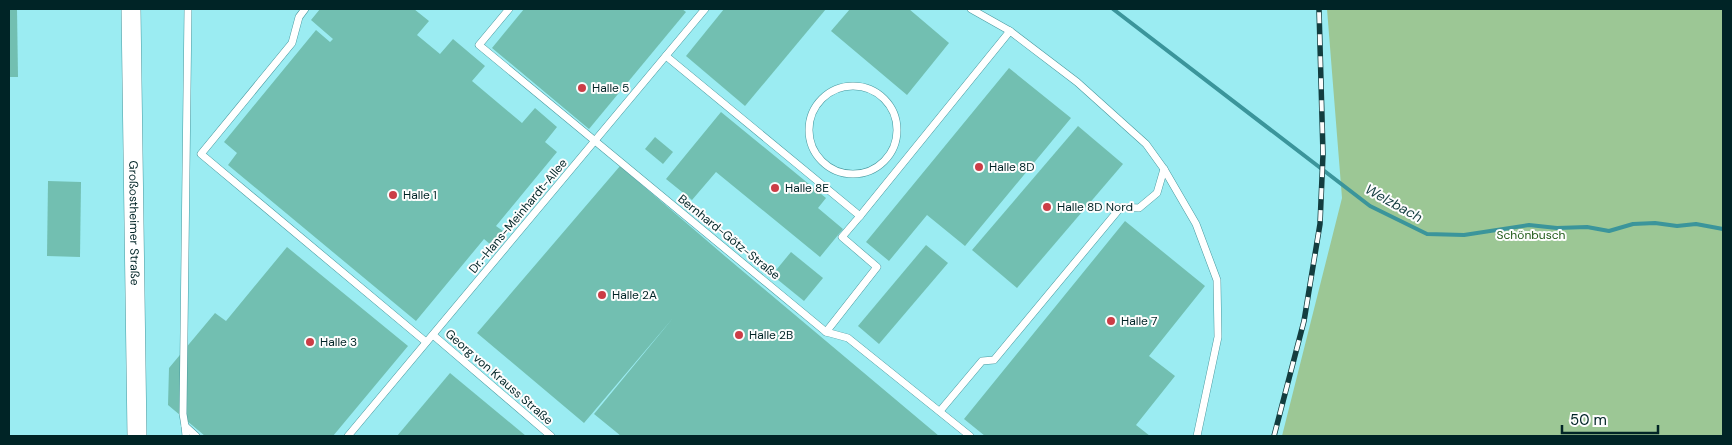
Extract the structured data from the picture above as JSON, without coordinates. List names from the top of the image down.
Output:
{
  "streets": {
    "main road": ["Großostheimer Straße"],
    "lane": ["Dr.-Hans-Meinhardt-Allee", "Bernhard-Götz-Straße", "Georg von Krauss Straße"]
  },
  "crossings": [
    ["Dr.-Hans-Meinhardt-Allee", "Bernhard-Götz-Straße"],
    ["Dr.-Hans-Meinhardt-Allee", "Georg von Krauss Straße"]
  ],
  "water": ["Welzbach"],
  "parks": ["Schönbusch"],
  "places": [
    "Halle 5",
    "Halle 8D",
    "Halle 8E",
    "Halle 1",
    "Halle 8D Nord",
    "Halle 2A",
    "Halle 7",
    "Halle 2B",
    "Halle 3"
  ],
  "scale_bar": "50 m"
}
